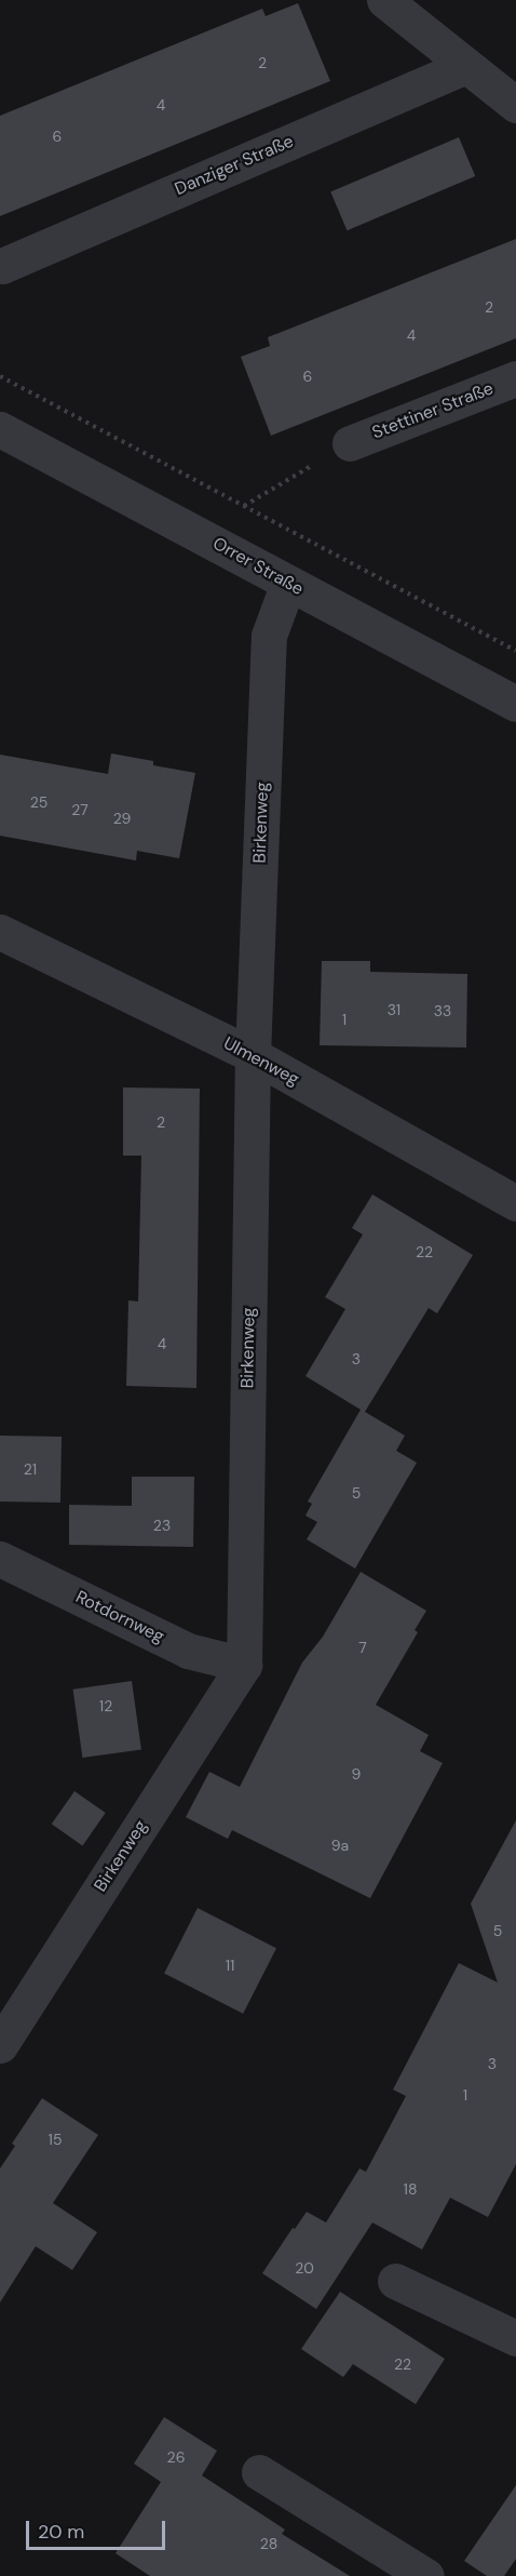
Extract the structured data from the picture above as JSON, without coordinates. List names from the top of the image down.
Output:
{
  "streets": {
    "street": [
      "Danziger Straße",
      "Stettiner Straße",
      "Orrer Straße",
      "Birkenweg",
      "Ulmenweg",
      "Rotdornweg"
    ]
  },
  "crossings": [
    ["Orrer Straße", "Birkenweg"],
    ["Birkenweg", "Ulmenweg"],
    ["Birkenweg", "Rotdornweg"]
  ],
  "house_numbers": [
    "2",
    "4",
    "6",
    "2",
    "4",
    "6",
    "25",
    "27",
    "29",
    "31",
    "33",
    "1",
    "2",
    "22",
    "4",
    "3",
    "21",
    "5",
    "23",
    "7",
    "12",
    "9",
    "9a",
    "5",
    "11",
    "3",
    "1",
    "15",
    "18",
    "20",
    "22",
    "26",
    "28"
  ],
  "scale_bar": "20 m"
}
